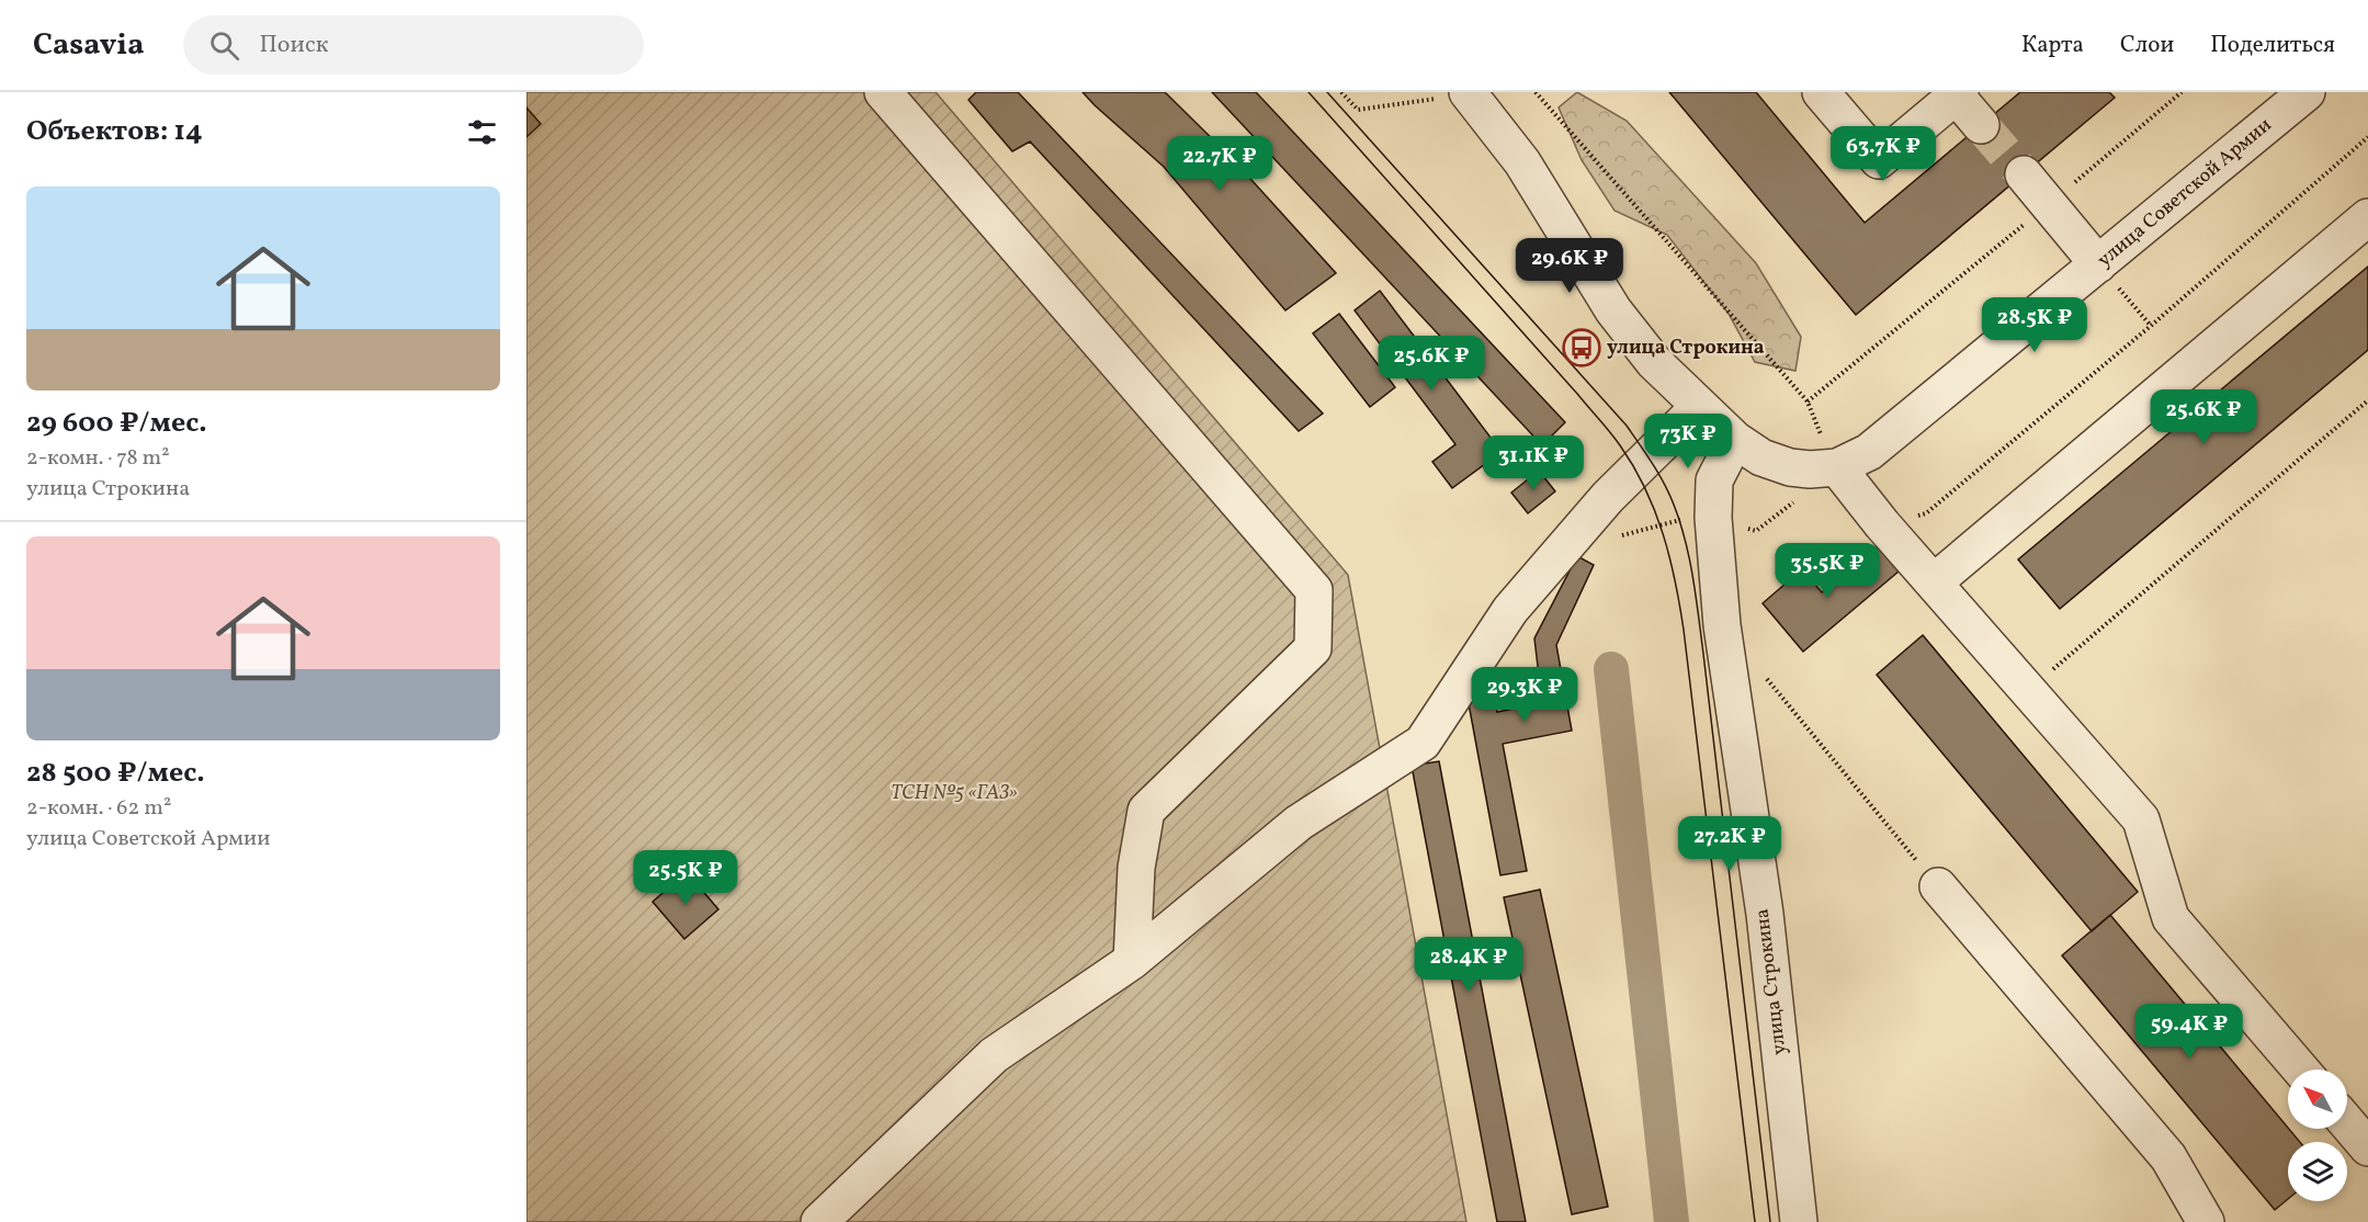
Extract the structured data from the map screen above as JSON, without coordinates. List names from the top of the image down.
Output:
{
  "streets": {
    "street": ["улица Советской Армии", "улица Строкина"]
  },
  "crossings": [
    ["улица Советской Армии", "улица Строкина"]
  ],
  "parks": ["ТСН №5 «ГАЗ»"],
  "places": {
    "bus stop": ["улица Строкина"]
  },
  "north": "top left",
  "page": {
    "header": "Casavia",
    "search": "Поиск",
    "nav": ["Карта", "Слои", "Поделиться"],
    "heading": "Объектов: 14",
    "price": [
      "63.7K ₽",
      "22.7K ₽",
      "29.6K ₽",
      "28.5K ₽",
      "25.6K ₽",
      "25.6K ₽",
      "73K ₽",
      "31.1K ₽",
      "35.5K ₽",
      "29.3K ₽",
      "27.2K ₽",
      "25.5K ₽",
      "28.4K ₽",
      "59.4K ₽"
    ],
    "list": [
      {
        "name": "29 600 ₽/мес.",
        "note": "2-комн. · 78 m² · улица Строкина"
      },
      {
        "name": "28 500 ₽/мес.",
        "note": "2-комн. · 62 m² · улица Советской Армии"
      }
    ]
  }
}
